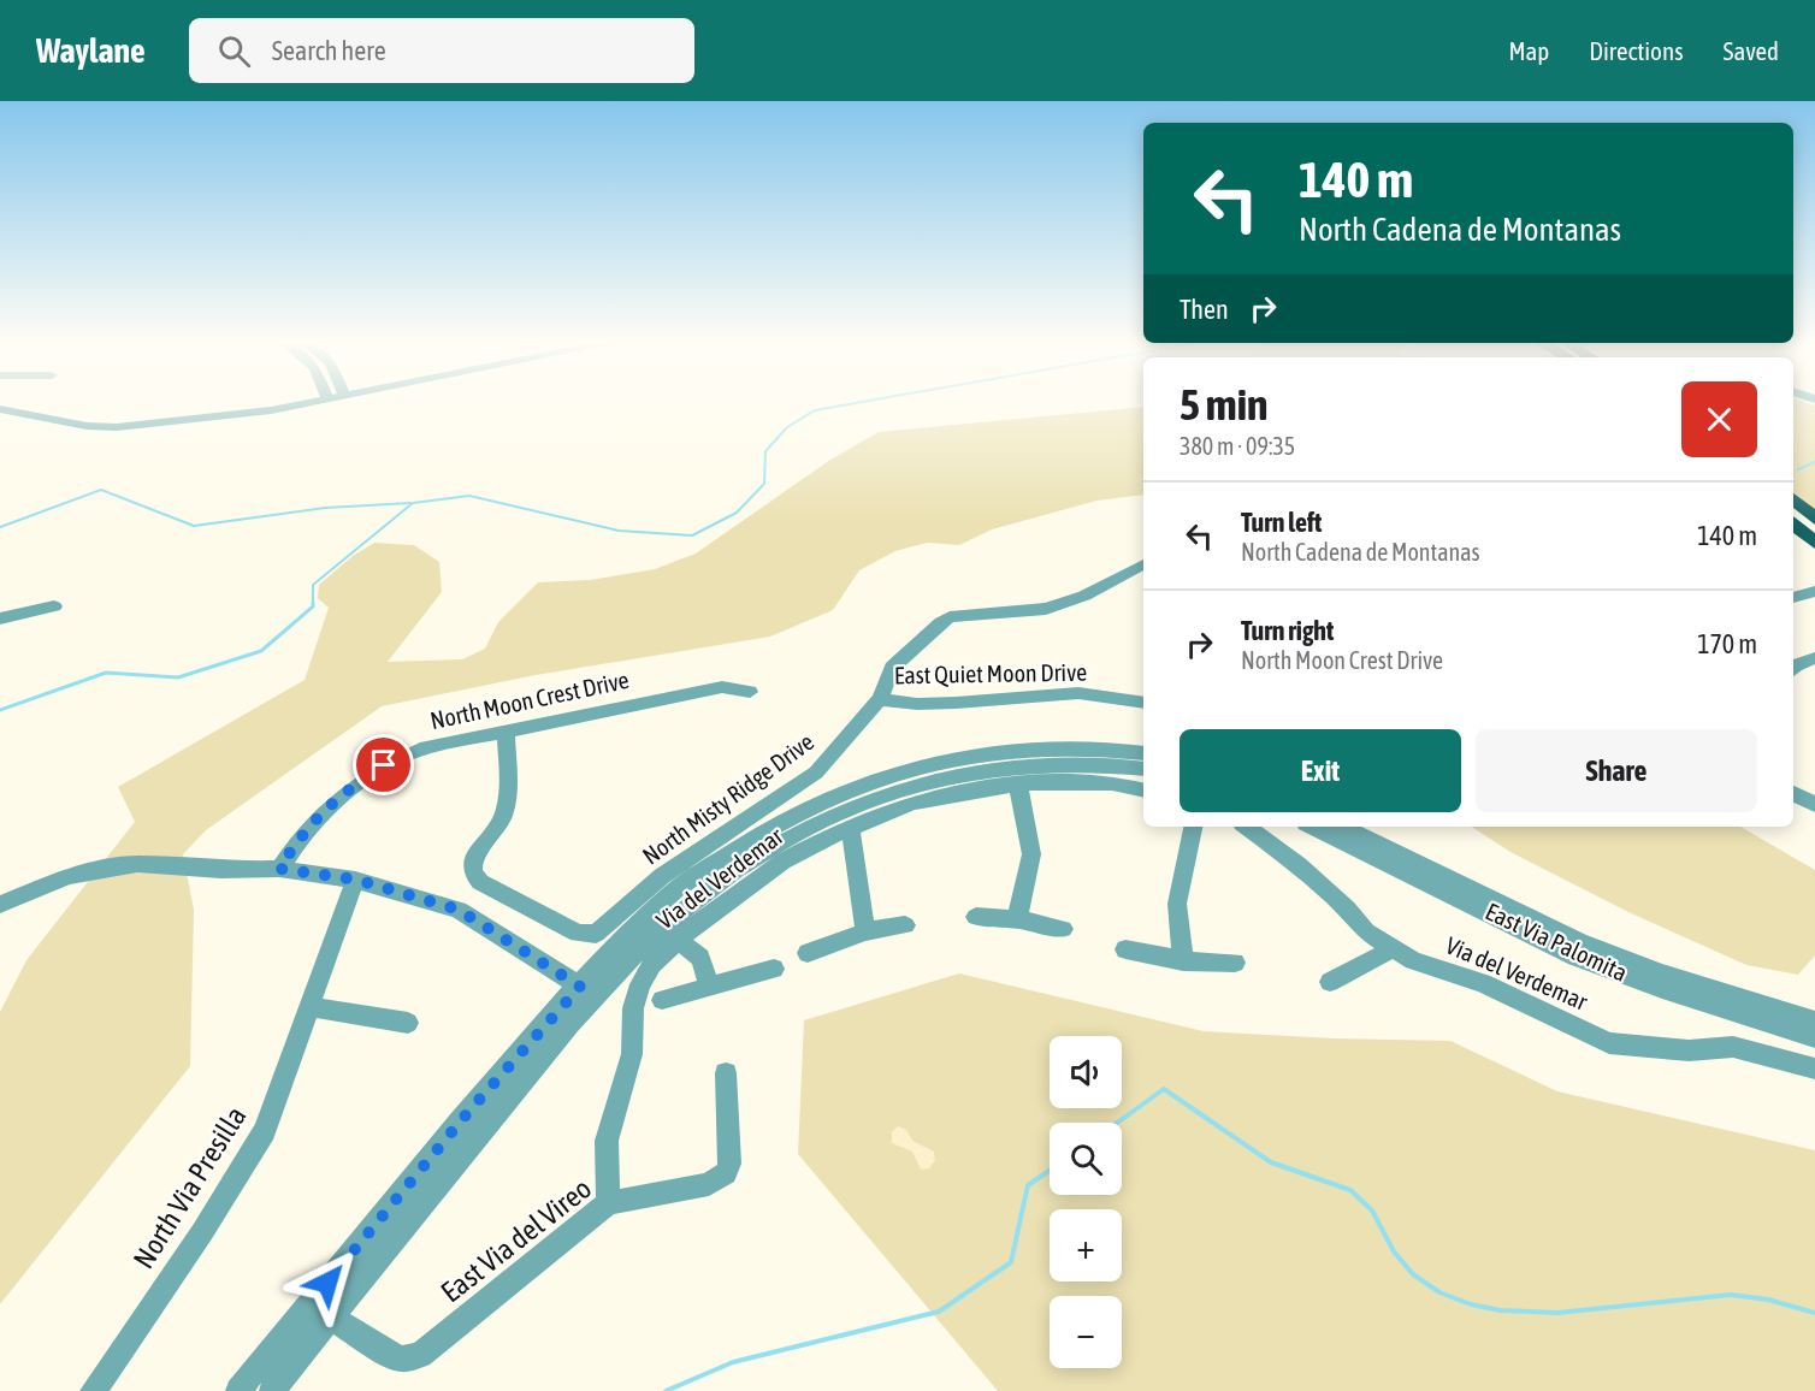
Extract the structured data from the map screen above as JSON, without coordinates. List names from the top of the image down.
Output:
{
  "streets": {
    "street": [
      "East Quiet Moon Drive",
      "North Moon Crest Drive",
      "North Misty Ridge Drive",
      "Via del Verdemar",
      "East Via Palomita",
      "North Via Presilla",
      "East Via del Vireo"
    ]
  },
  "crossings": [
    ["East Quiet Moon Drive", "North Misty Ridge Drive"],
    ["North Moon Crest Drive", "North Misty Ridge Drive"],
    ["Via del Verdemar", "East Via del Vireo"]
  ],
  "page": {
    "header": "Waylane",
    "search": "Search here",
    "nav": ["Map", "Directions", "Saved"],
    "turn": ["140 m", "North Cadena de Montanas"],
    "then": "Then",
    "heading": ["5 min", "380 m · 09:35"],
    "list": [
      {
        "name": "Turn left",
        "note": "North Cadena de Montanas",
        "value": "140 m"
      },
      {
        "name": "Turn right",
        "note": "North Moon Crest Drive",
        "value": "170 m"
      }
    ],
    "buttons": ["Exit", "Share"],
    "map_buttons": ["+", "−"]
  }
}
